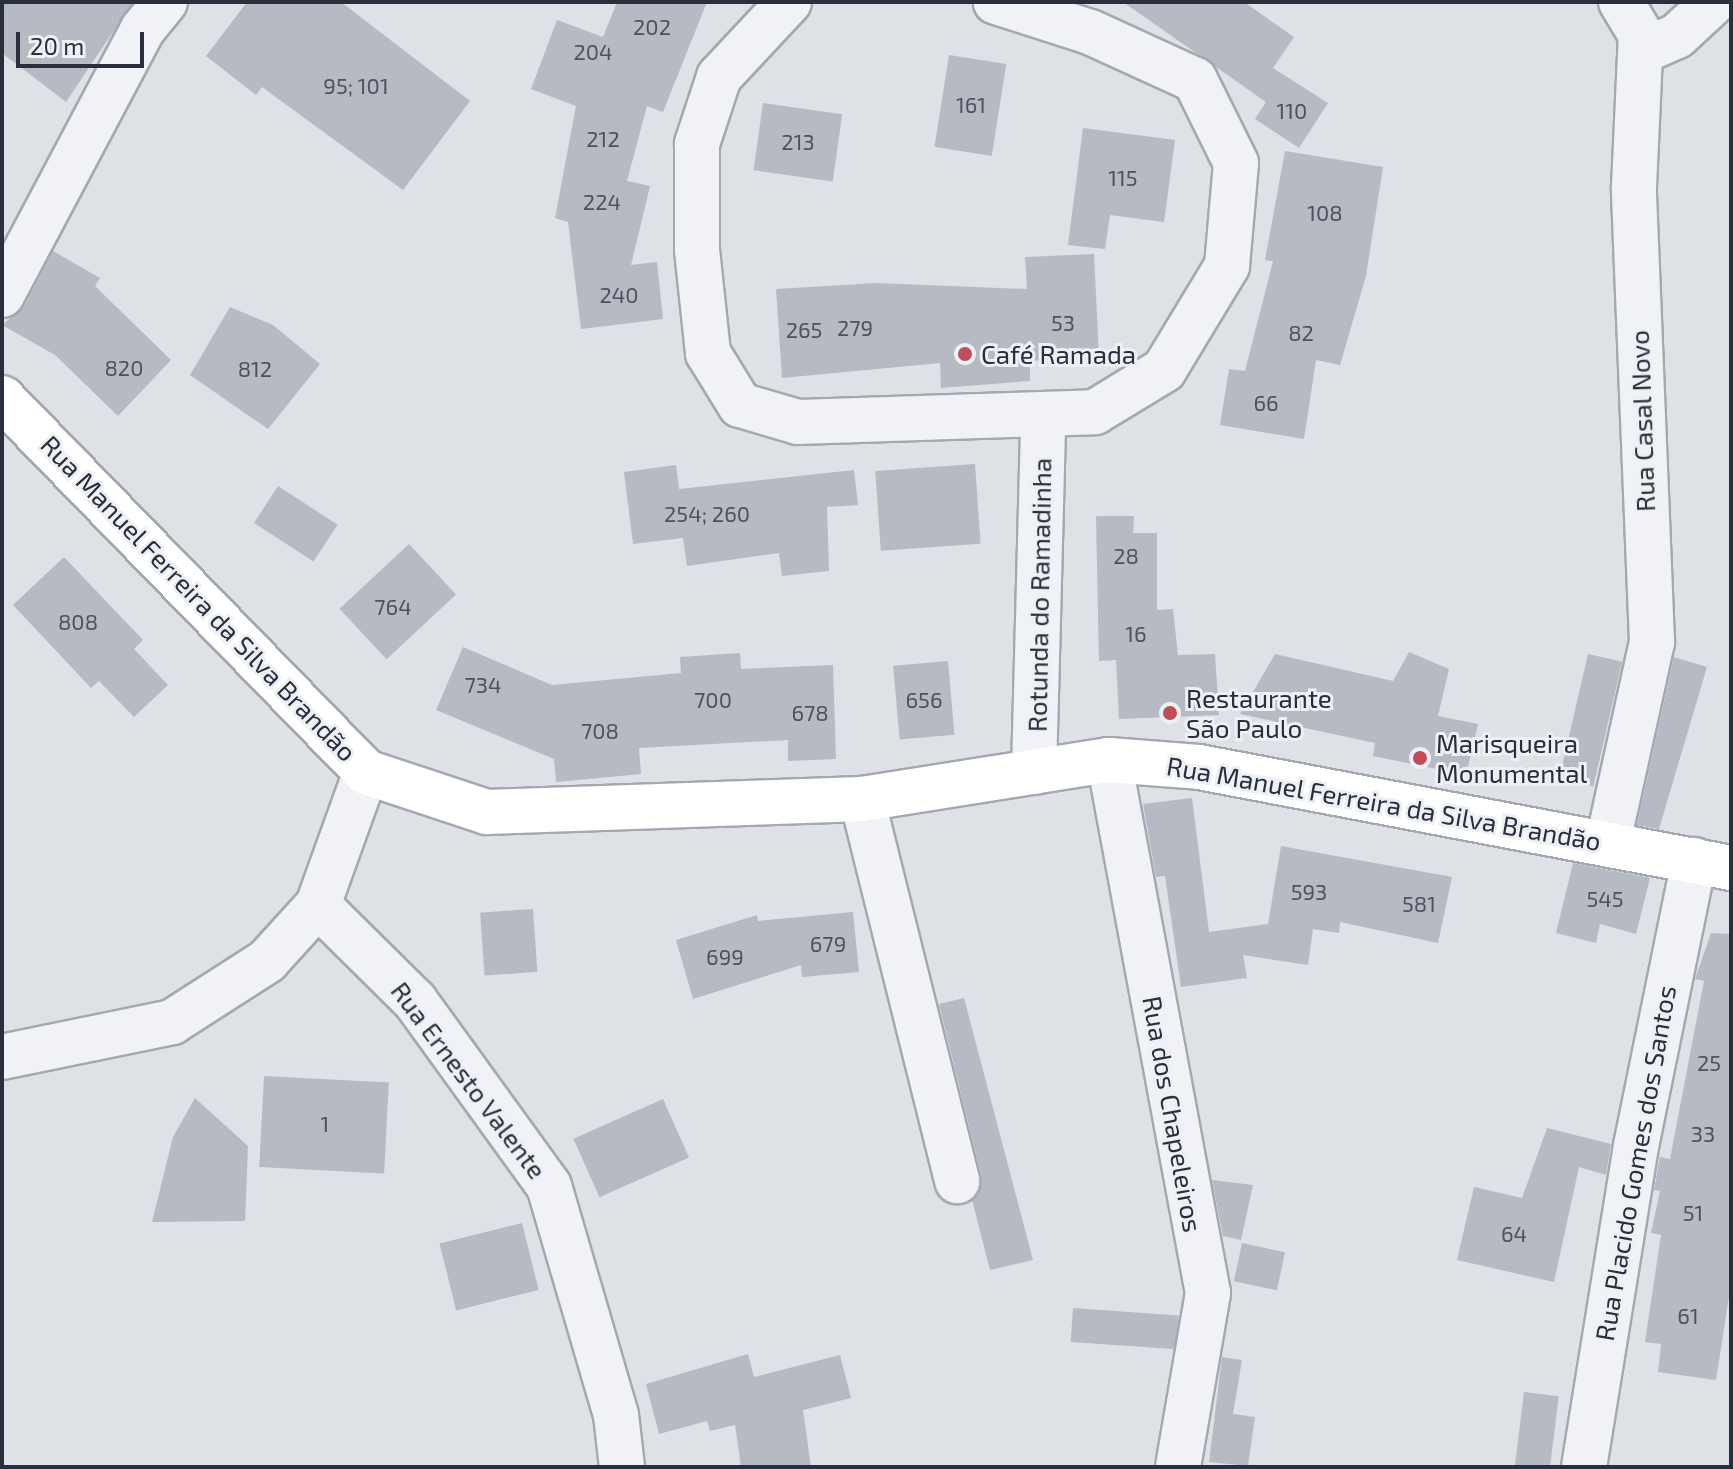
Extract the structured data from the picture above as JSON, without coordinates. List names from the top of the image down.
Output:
{
  "streets": {
    "main road": ["Rua Manuel Ferreira da Silva Brandão"],
    "street": [
      "Rua Casal Novo",
      "Rotunda do Ramadinha",
      "Rua Ernesto Valente",
      "Rua dos Chapeleiros",
      "Rua Placido Gomes dos Santos"
    ]
  },
  "crossings": [
    ["Rua Casal Novo", "Rua Manuel Ferreira da Silva Brandão"],
    ["Rotunda do Ramadinha", "Rua Manuel Ferreira da Silva Brandão"],
    ["Rua Manuel Ferreira da Silva Brandão", "Rua dos Chapeleiros"],
    ["Rua Manuel Ferreira da Silva Brandão", "Rua Placido Gomes dos Santos"]
  ],
  "places": ["Café Ramada", "Restaurante São Paulo", "Marisqueira Monumental"],
  "house_numbers": [
    "202",
    "204",
    "95; 101",
    "161",
    "110",
    "212",
    "213",
    "115",
    "224",
    "108",
    "240",
    "53",
    "279",
    "265",
    "82",
    "820",
    "812",
    "66",
    "254; 260",
    "28",
    "764",
    "808",
    "16",
    "734",
    "700",
    "656",
    "678",
    "708",
    "593",
    "545",
    "581",
    "679",
    "699",
    "25",
    "1",
    "33",
    "51",
    "64",
    "61"
  ],
  "scale_bar": "20 m"
}
